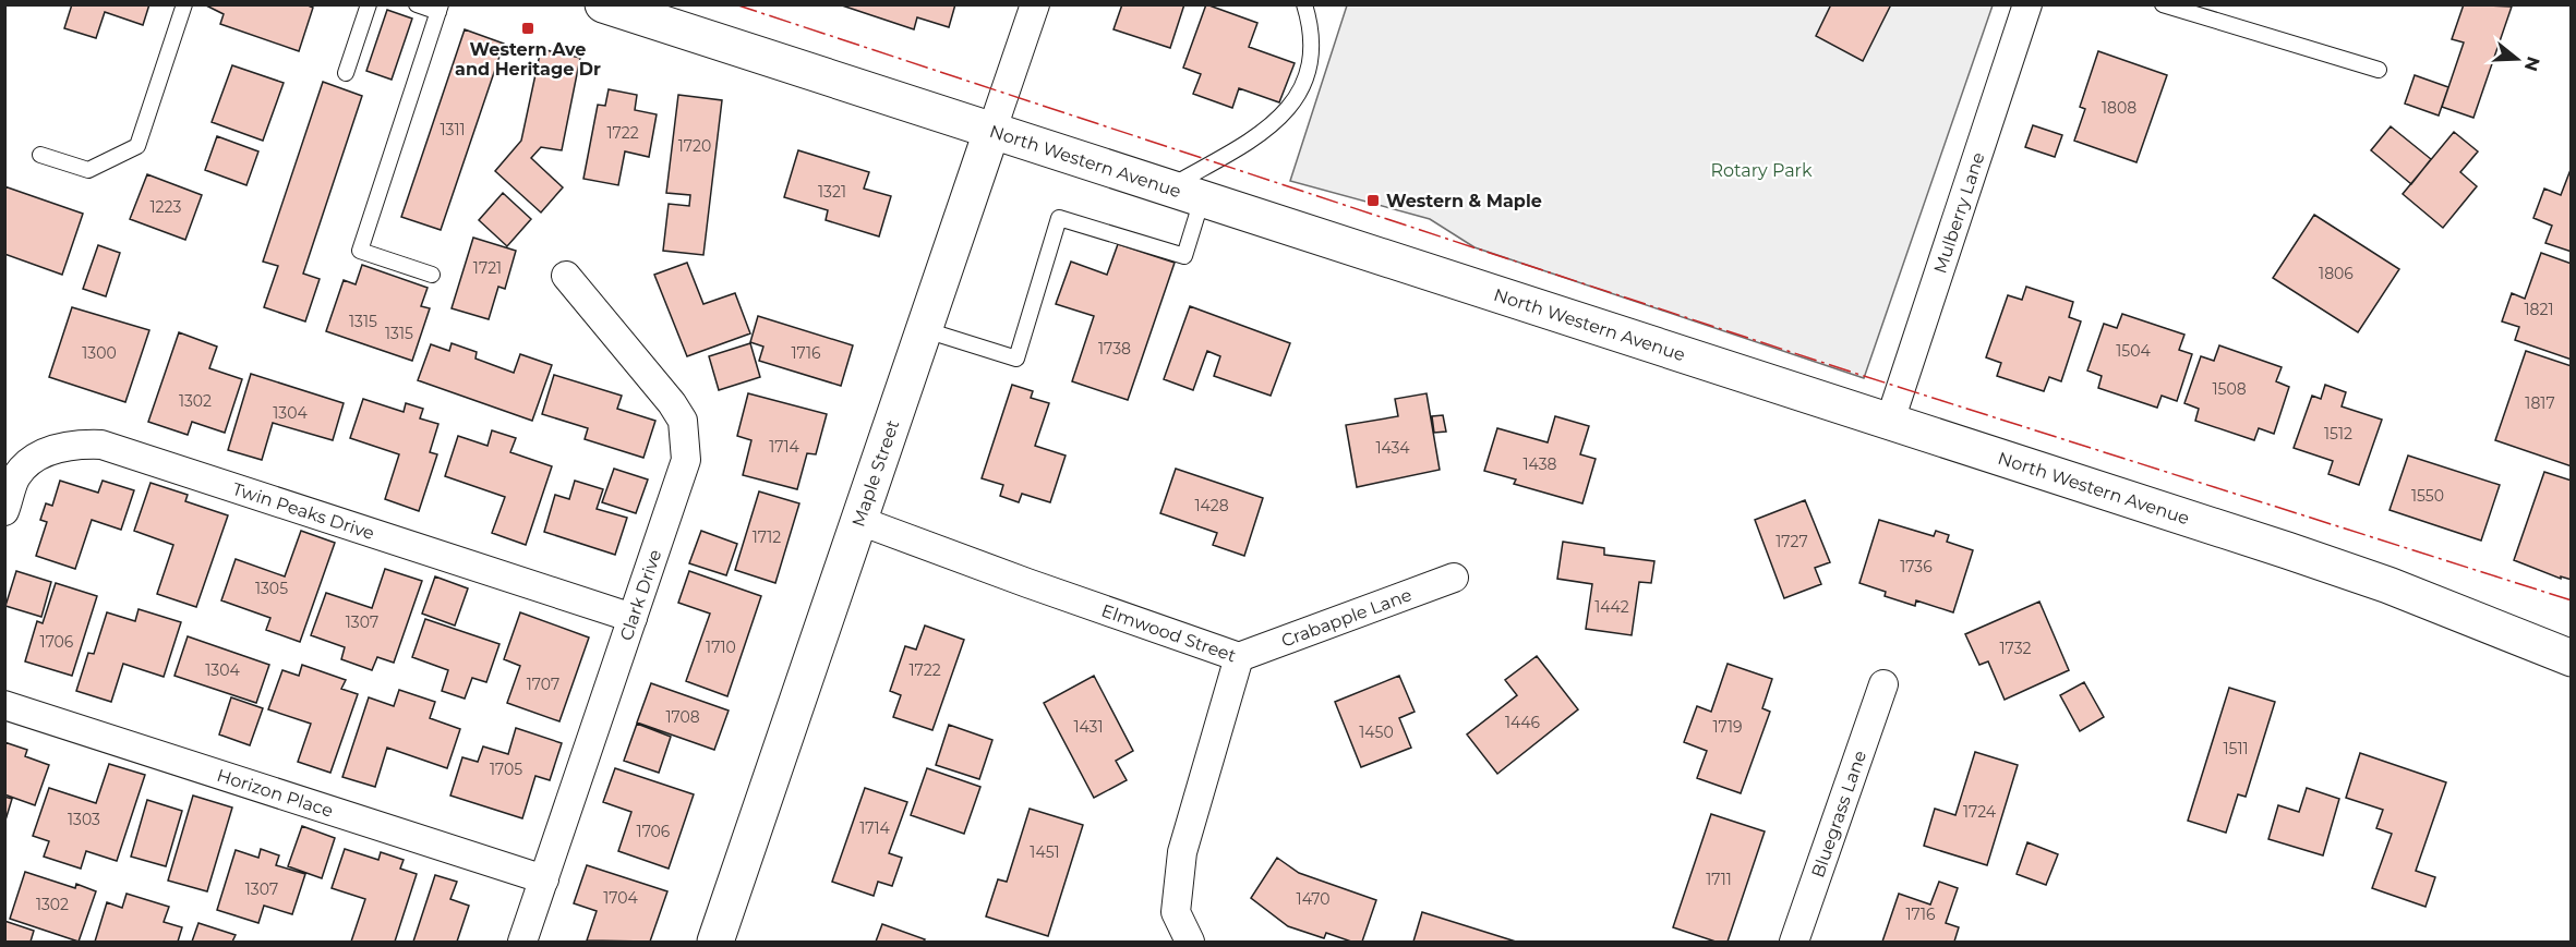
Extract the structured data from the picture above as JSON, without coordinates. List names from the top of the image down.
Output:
{
  "streets": {
    "main road": ["North Western Avenue", "Maple Street"],
    "street": [
      "Mulberry Lane",
      "Twin Peaks Drive",
      "Clark Drive",
      "Crabapple Lane",
      "Elmwood Street",
      "Horizon Place",
      "Bluegrass Lane"
    ]
  },
  "crossings": [
    ["North Western Avenue", "Mulberry Lane"],
    ["North Western Avenue", "Maple Street"],
    ["Maple Street", "Elmwood Street"],
    ["Twin Peaks Drive", "Clark Drive"],
    ["Clark Drive", "Horizon Place"],
    ["Crabapple Lane", "Elmwood Street"]
  ],
  "parks": ["Rotary Park"],
  "places": {
    "transit": ["Western Ave and Heritage Dr", "Western & Maple"]
  },
  "house_numbers": [
    "1808",
    "1311",
    "1722",
    "1720",
    "1321",
    "1223",
    "1721",
    "1806",
    "1821",
    "1315",
    "1315",
    "1738",
    "1504",
    "1300",
    "1716",
    "1508",
    "1302",
    "1817",
    "1304",
    "1512",
    "1714",
    "1434",
    "1438",
    "1550",
    "1428",
    "1712",
    "1727",
    "1736",
    "1305",
    "1442",
    "1307",
    "1706",
    "1710",
    "1732",
    "1304",
    "1722",
    "1707",
    "1708",
    "1446",
    "1431",
    "1719",
    "1450",
    "1511",
    "1705",
    "1724",
    "1303",
    "1714",
    "1706",
    "1451",
    "1711",
    "1307",
    "1704",
    "1470",
    "1302",
    "1716"
  ],
  "north": "right"
}
